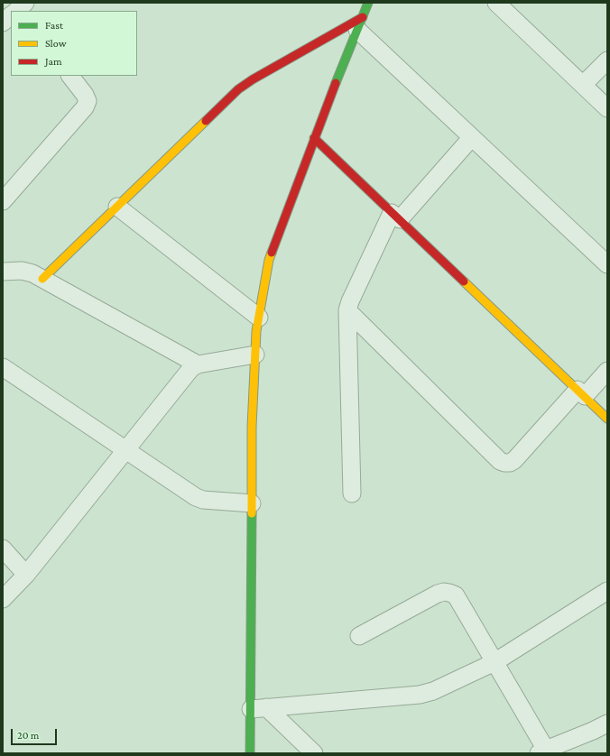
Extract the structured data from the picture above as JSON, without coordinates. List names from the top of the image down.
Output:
{
  "legend": ["Fast", "Slow", "Jam"],
  "scale_bar": "20 m"
}
